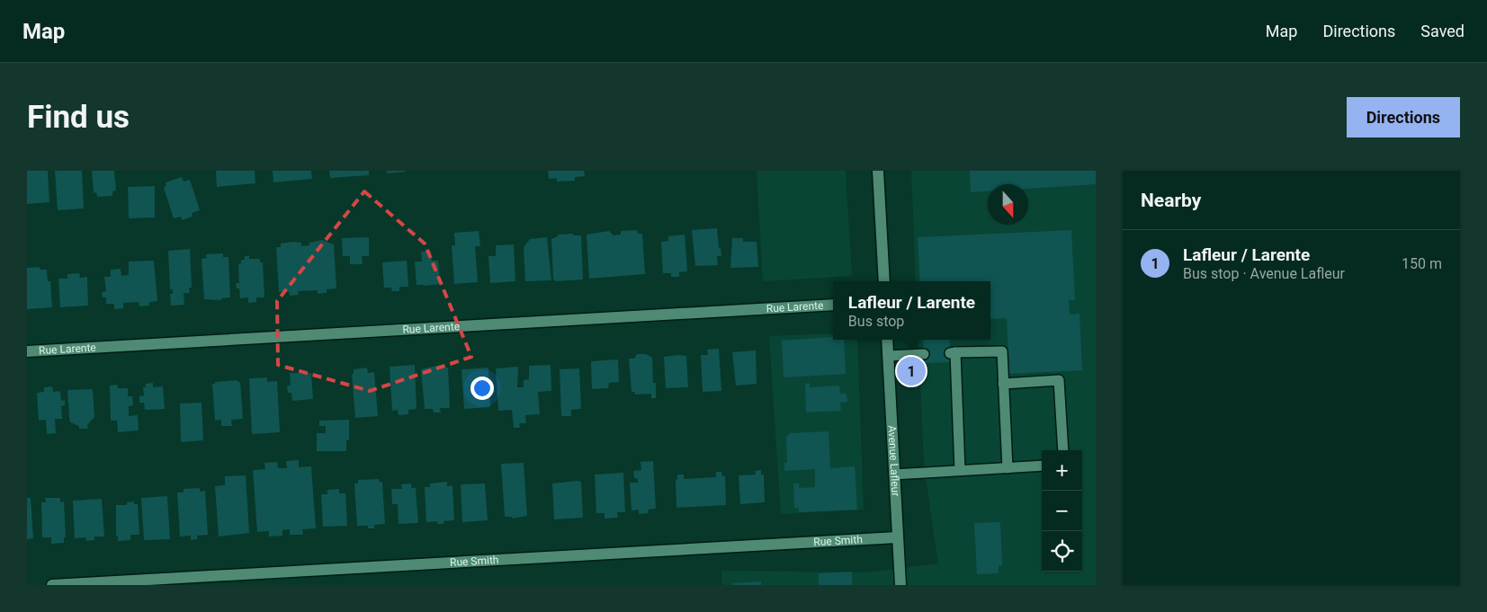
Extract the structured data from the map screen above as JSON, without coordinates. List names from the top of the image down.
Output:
{
  "streets": {
    "street": ["Rue Larente", "Avenue Lafleur", "Rue Smith"]
  },
  "crossings": [
    ["Avenue Lafleur", "Rue Smith"]
  ],
  "north": "bottom",
  "page": {
    "header": "Map",
    "nav": ["Map", "Directions", "Saved"],
    "buttons": "Directions",
    "title": "Find us",
    "heading": "Nearby",
    "list": [
      {
        "mark": "1",
        "name": "Lafleur / Larente",
        "note": "Bus stop · Avenue Lafleur",
        "value": "150 m"
      }
    ],
    "popup": ["Lafleur / Larente", "Bus stop"],
    "pins": "1",
    "map_buttons": ["+", "−"]
  }
}
